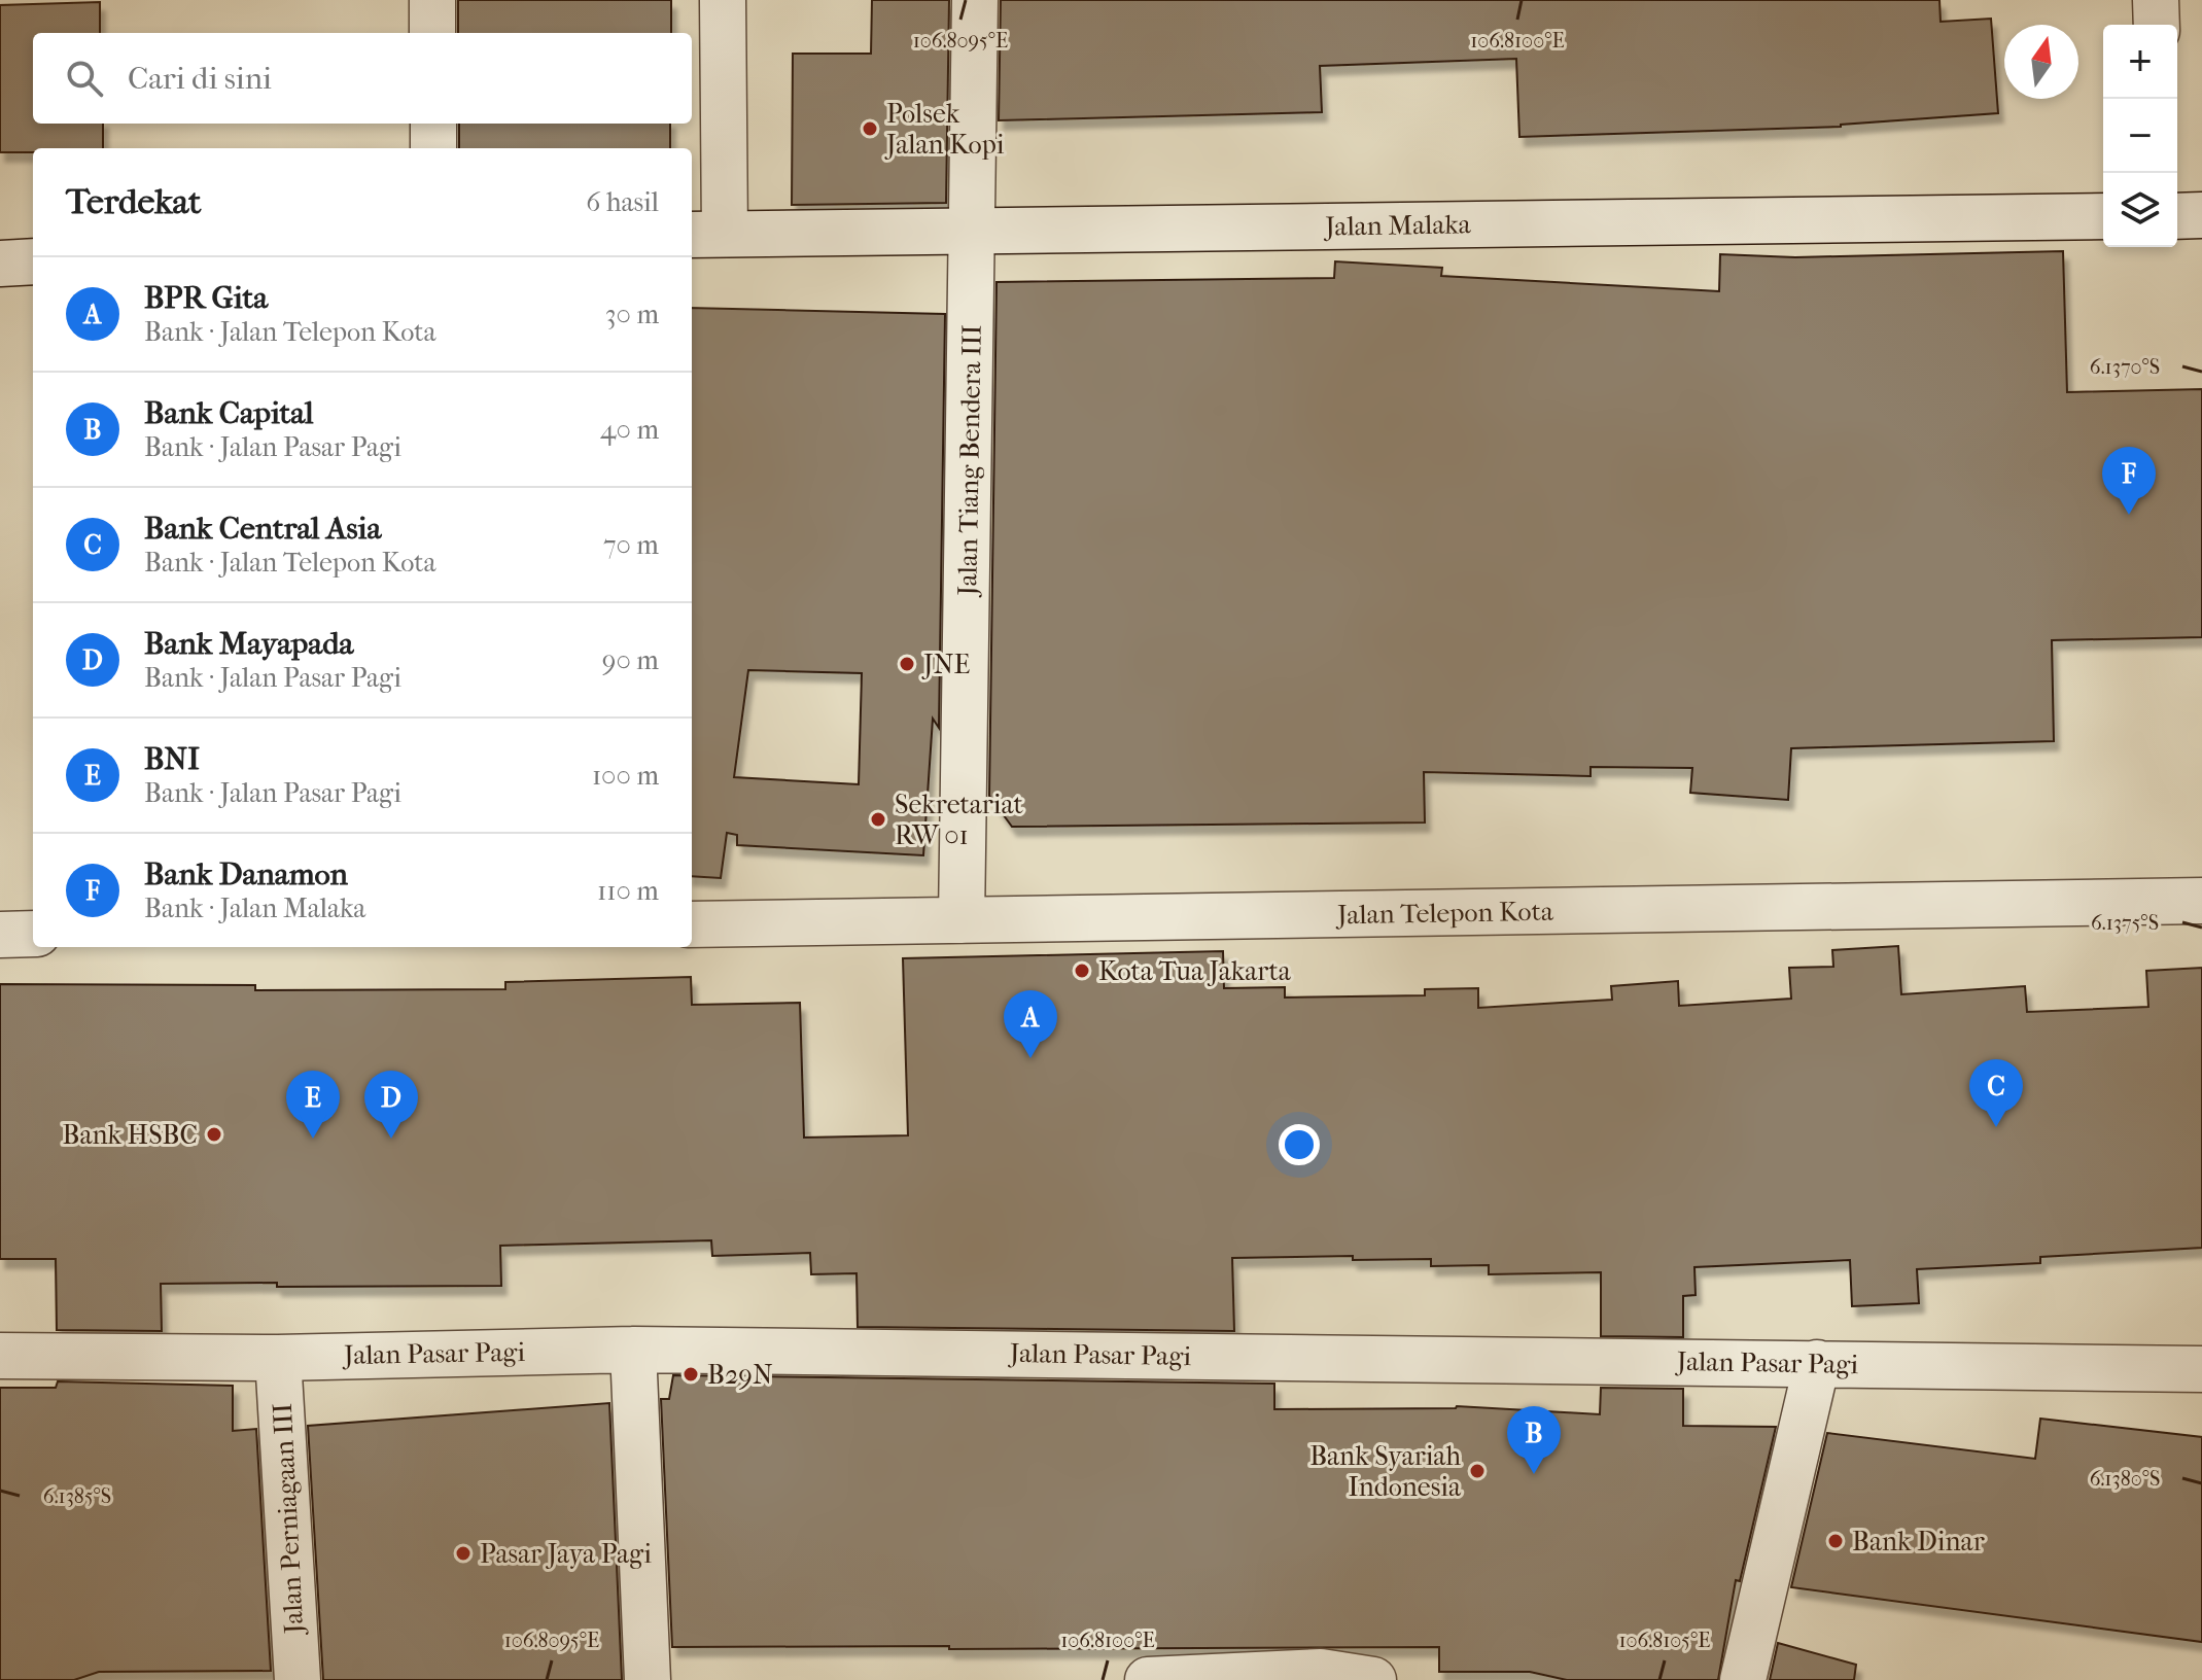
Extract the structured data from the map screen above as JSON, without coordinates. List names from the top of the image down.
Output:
{
  "streets": {
    "street": [
      "Jalan Malaka",
      "Jalan Tiang Bendera III",
      "Jalan Telepon Kota",
      "Jalan Pasar Pagi",
      "Jalan Perniagaan III"
    ]
  },
  "crossings": [
    ["Jalan Malaka", "Jalan Tiang Bendera III"],
    ["Jalan Tiang Bendera III", "Jalan Telepon Kota"],
    ["Jalan Pasar Pagi", "Jalan Perniagaan III"]
  ],
  "places": [
    "Polsek Jalan Kopi",
    "JNE",
    "Sekretariat RW 01",
    "Kota Tua Jakarta",
    "Bank HSBC",
    "B29N",
    "Bank Syariah Indonesia",
    "Bank Dinar",
    "Pasar Jaya Pagi"
  ],
  "north": "top",
  "page": {
    "map_buttons": ["+", "−"],
    "search": "Cari di sini",
    "heading": ["Terdekat", "6 hasil"],
    "list": [
      {
        "mark": "A",
        "name": "BPR Gita",
        "note": "Bank · Jalan Telepon Kota",
        "value": "30 m"
      },
      {
        "mark": "B",
        "name": "Bank Capital",
        "note": "Bank · Jalan Pasar Pagi",
        "value": "40 m"
      },
      {
        "mark": "C",
        "name": "Bank Central Asia",
        "note": "Bank · Jalan Telepon Kota",
        "value": "70 m"
      },
      {
        "mark": "D",
        "name": "Bank Mayapada",
        "note": "Bank · Jalan Pasar Pagi",
        "value": "90 m"
      },
      {
        "mark": "E",
        "name": "BNI",
        "note": "Bank · Jalan Pasar Pagi",
        "value": "100 m"
      },
      {
        "mark": "F",
        "name": "Bank Danamon",
        "note": "Bank · Jalan Malaka",
        "value": "110 m"
      }
    ],
    "pins": [
      "F",
      "A",
      "C",
      "D",
      "E",
      "B"
    ]
  },
  "coordinates": [
    "106.8095°E",
    "106.8100°E",
    "6.1370°S",
    "6.1375°S",
    "6.1380°S",
    "6.1385°S",
    "106.8105°E"
  ]
}
